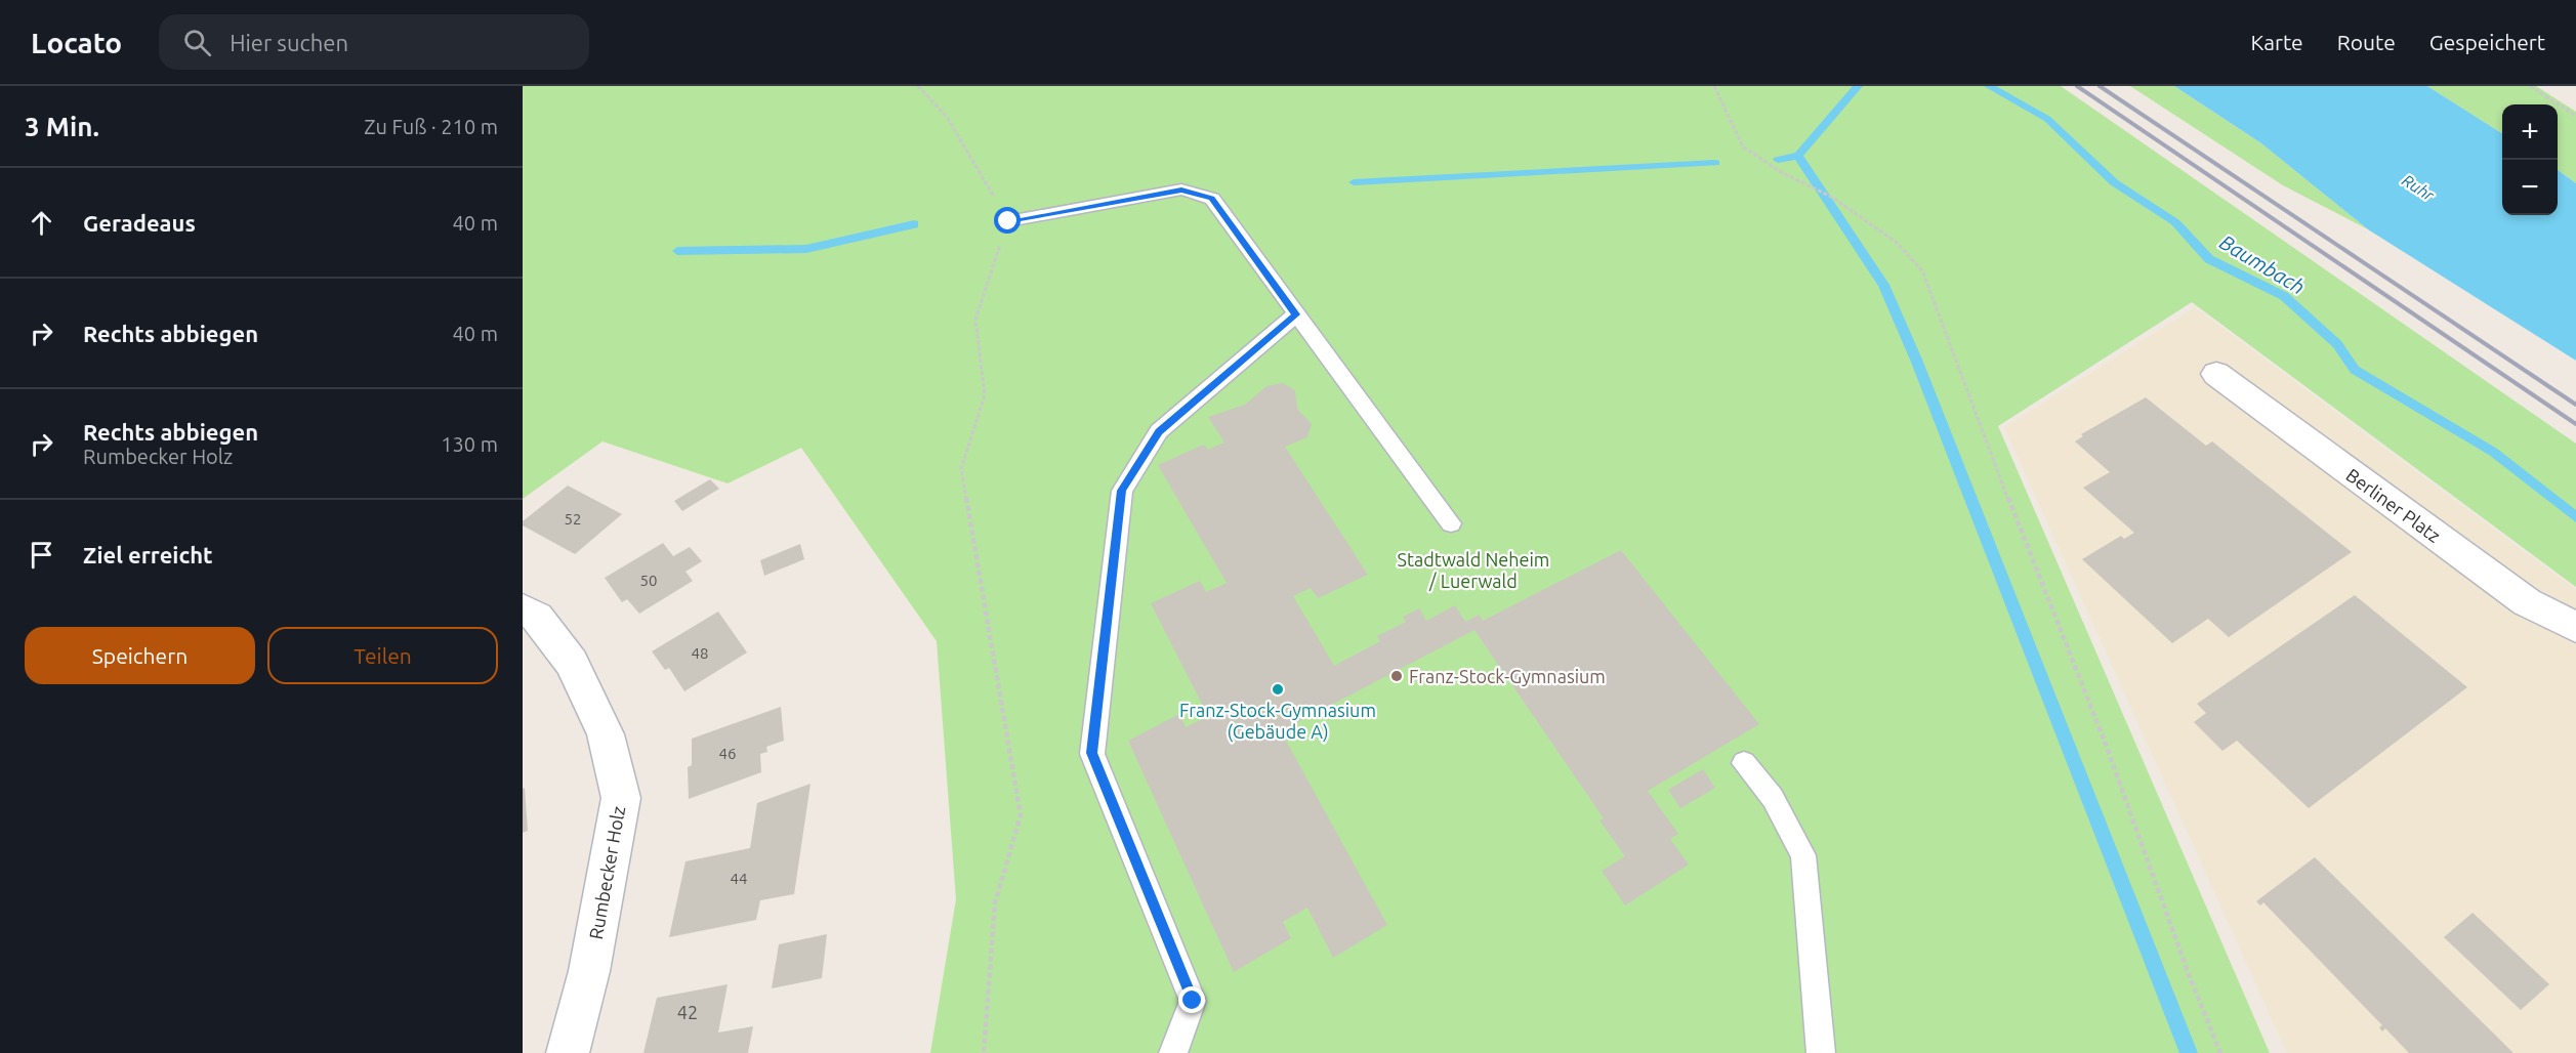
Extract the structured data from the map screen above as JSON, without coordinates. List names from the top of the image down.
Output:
{
  "streets": {
    "street": ["Berliner Platz", "Rumbecker Holz"]
  },
  "water": ["Ruhr", "Baumbach"],
  "parks": ["Stadtwald Neheim / Luerwald"],
  "places": ["Franz-Stock-Gymnasium", "Franz-Stock-Gymnasium (Gebäude A)"],
  "house_numbers": [
    "52",
    "50",
    "48",
    "46",
    "44",
    "42"
  ],
  "page": {
    "header": "Locato",
    "search": "Hier suchen",
    "nav": ["Karte", "Route", "Gespeichert"],
    "heading": ["3 Min.", "Zu Fuß · 210 m"],
    "map_buttons": ["+", "−"],
    "list": [
      ["Geradeaus", "40 m"],
      ["Rechts abbiegen", "40 m"],
      ["Rechts abbiegen", "Rumbecker Holz", "130 m"],
      "Ziel erreicht"
    ],
    "buttons": ["Speichern", "Teilen"]
  }
}
